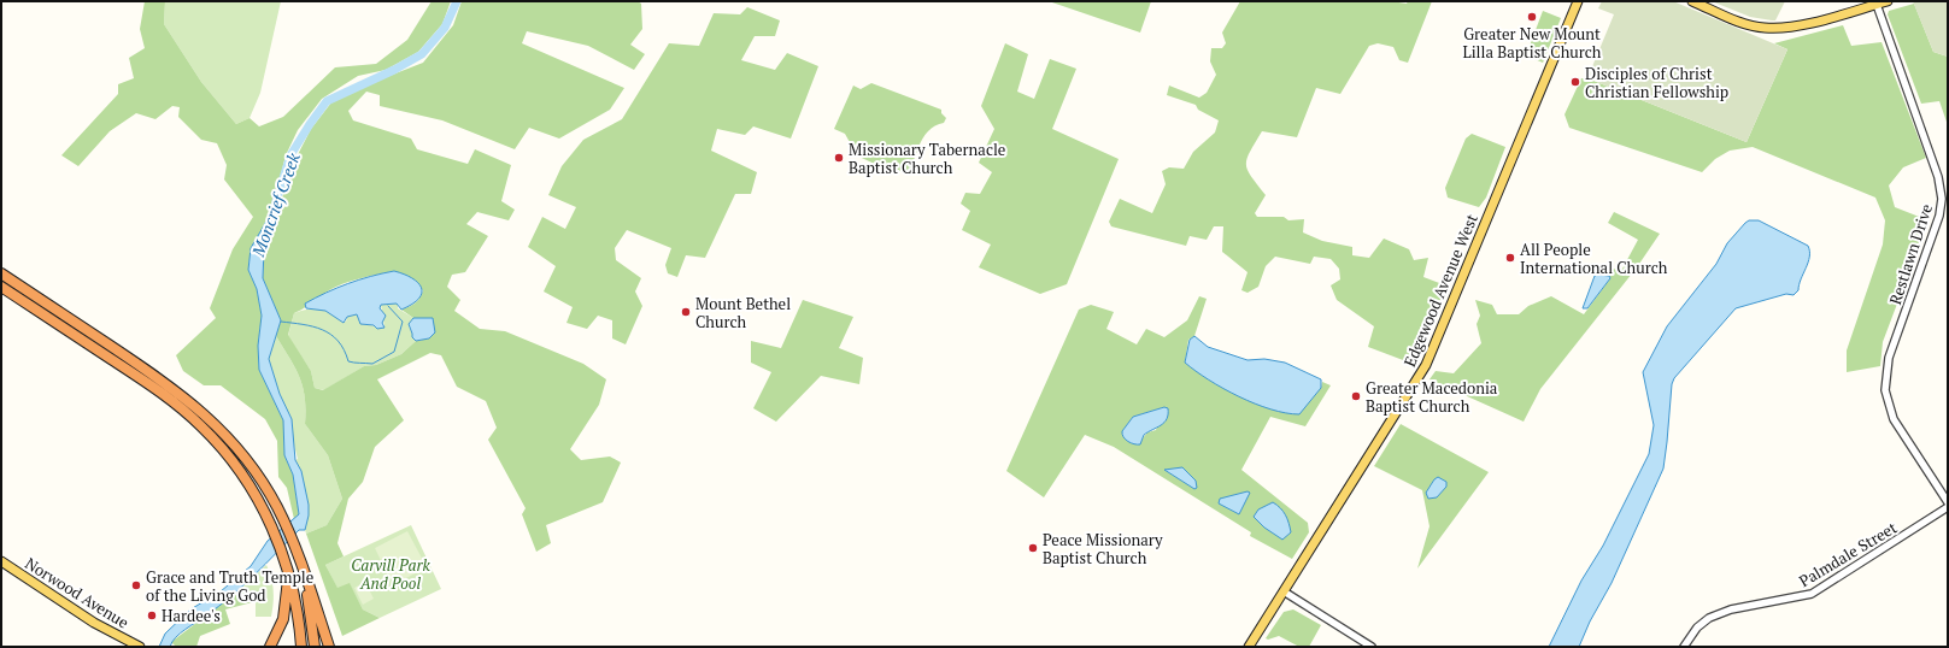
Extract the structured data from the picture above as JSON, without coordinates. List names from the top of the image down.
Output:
{
  "streets": {
    "main road": ["Edgewood Avenue West", "Norwood Avenue"],
    "street": ["Restlawn Drive", "Palmdale Street"]
  },
  "water": ["Moncrief Creek"],
  "parks": ["Carvill Park And Pool"],
  "places": [
    "Greater New Mount Lilla Baptist Church",
    "Disciples of Christ Christian Fellowship",
    "Missionary Tabernacle Baptist Church",
    "All People International Church",
    "Mount Bethel Church",
    "Greater Macedonia Baptist Church",
    "Peace Missionary Baptist Church",
    "Grace and Truth Temple of the Living God",
    "Hardee's"
  ]
}
